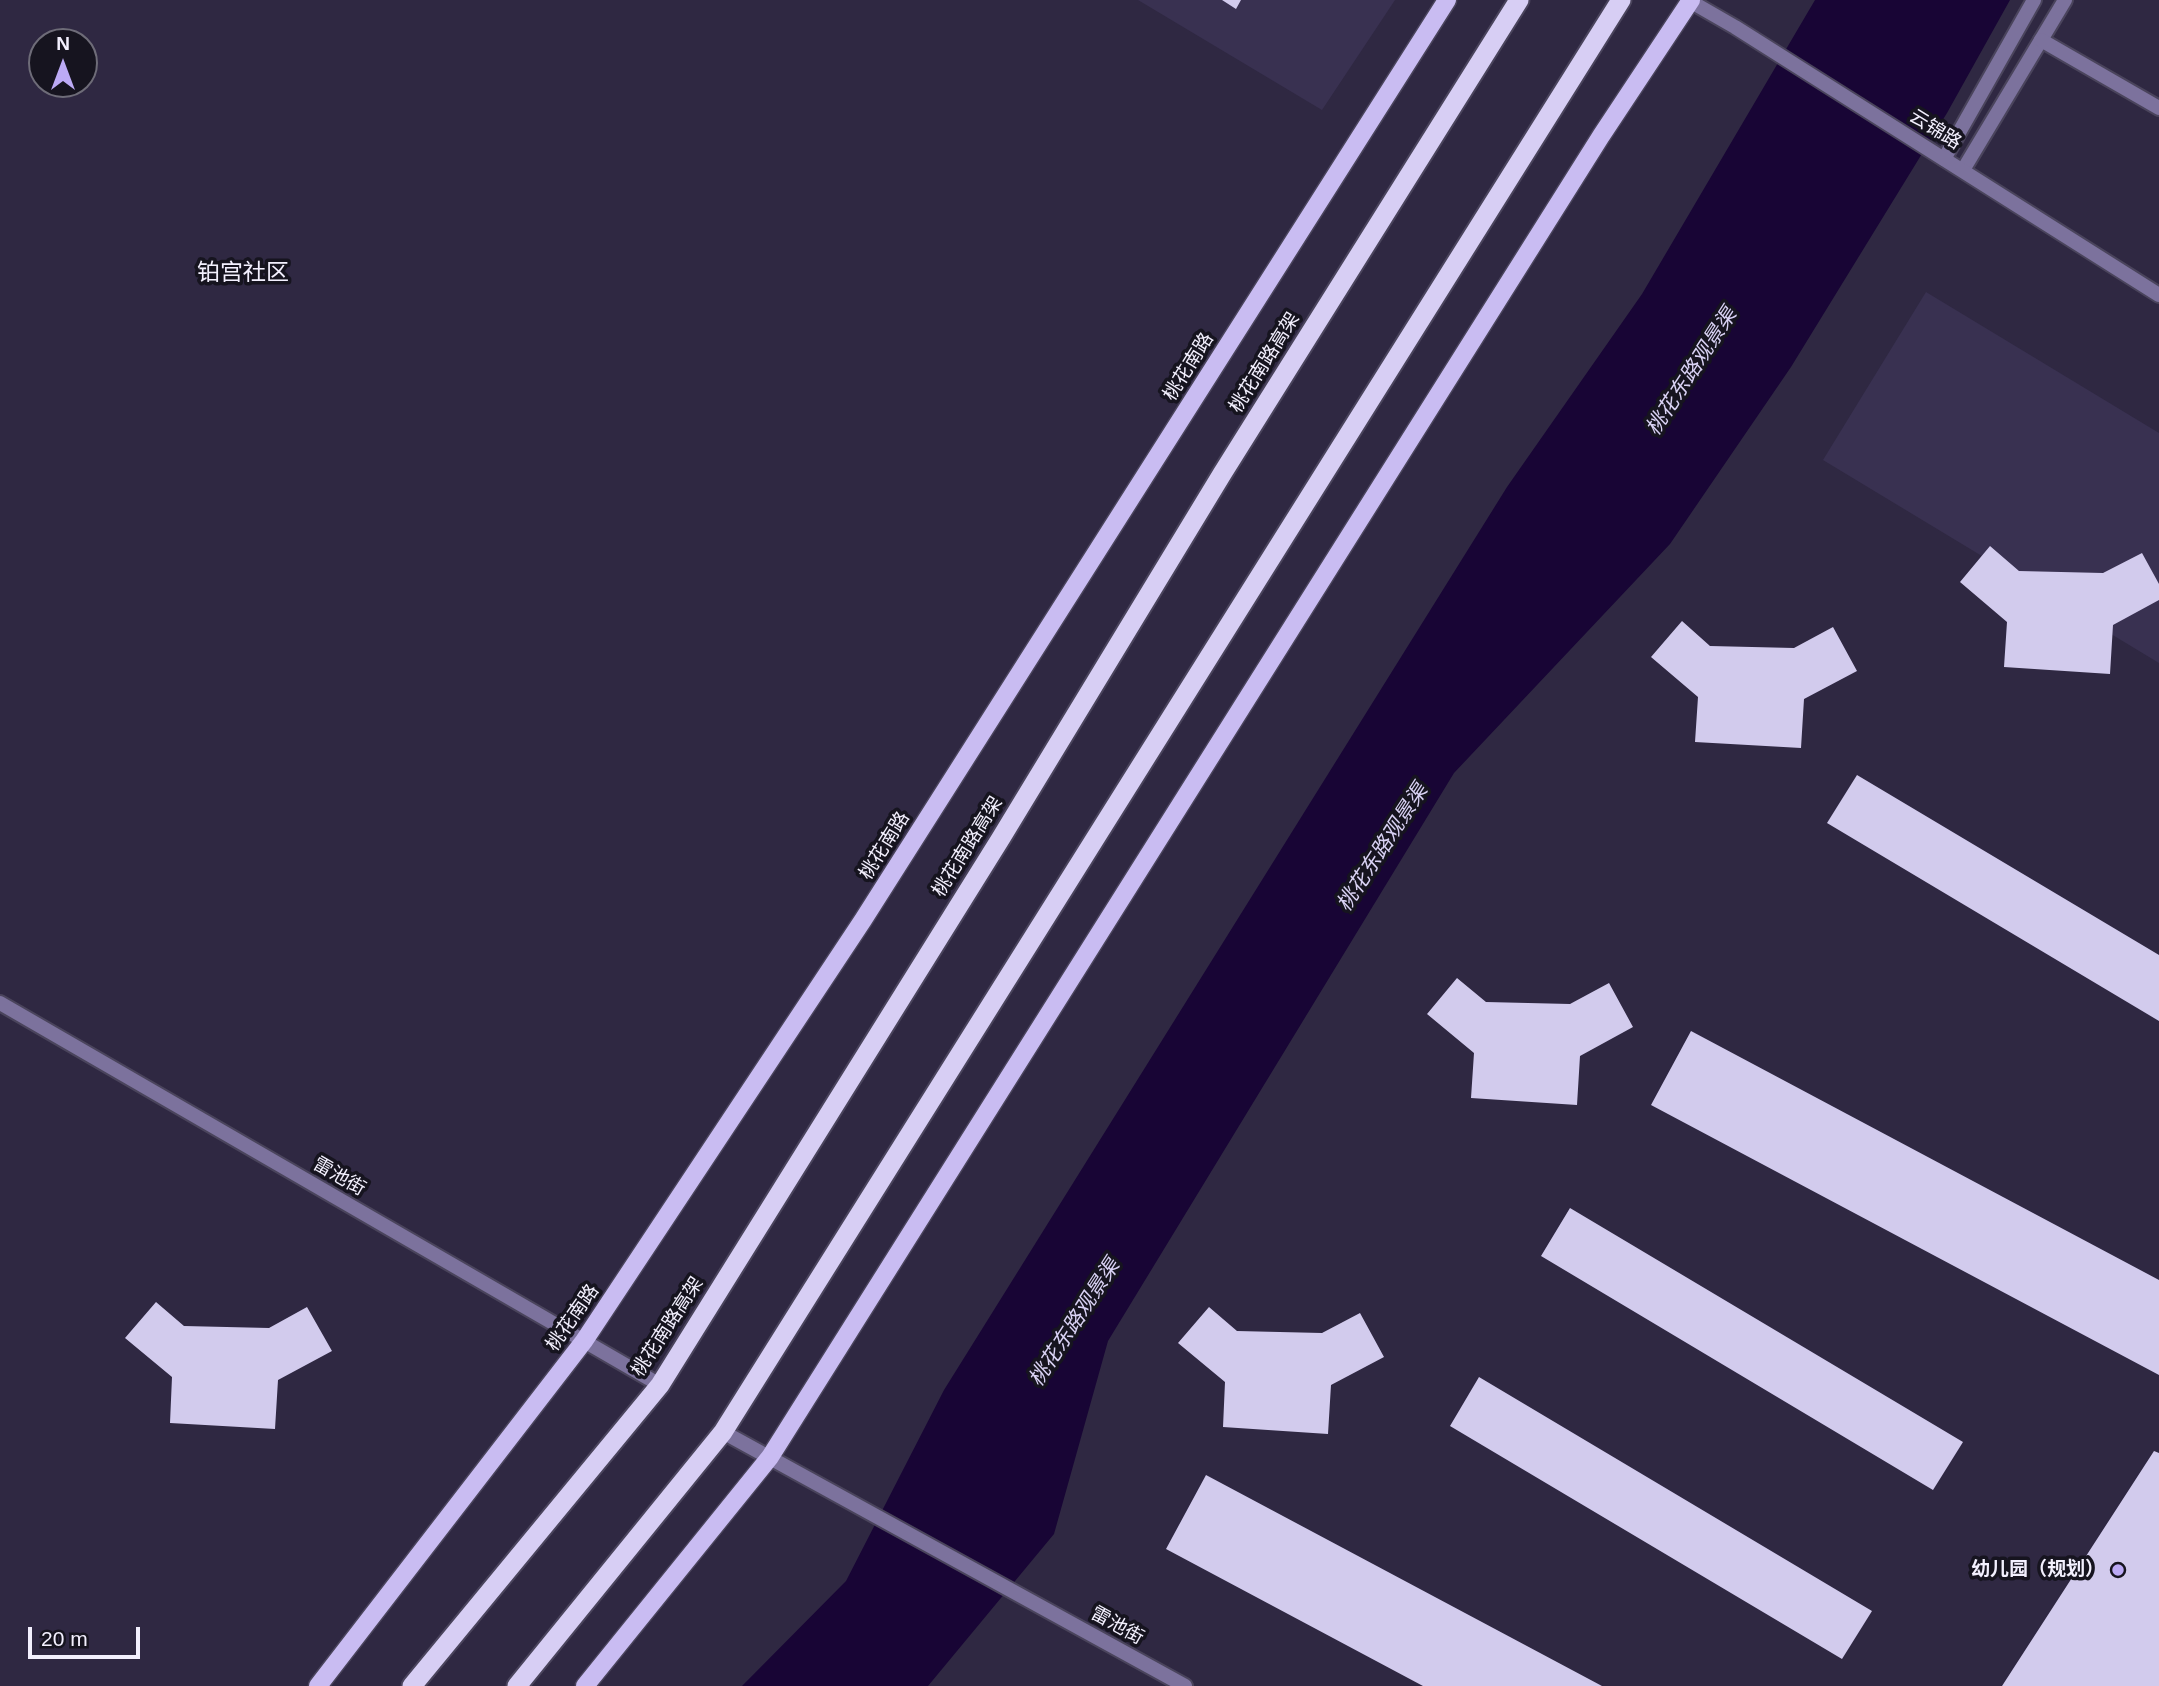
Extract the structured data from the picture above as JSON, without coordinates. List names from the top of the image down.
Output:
{
  "streets": {
    "highway": ["桃花南路高架"],
    "main road": ["桃花南路"],
    "street": ["云锦路", "雷池街"]
  },
  "crossings": [
    ["桃花南路高架", "雷池街"],
    ["桃花南路", "雷池街"]
  ],
  "districts": ["铂宫社区"],
  "water": ["桃花东路观景渠"],
  "places": ["幼儿园（规划）"],
  "scale_bar": "20 m",
  "north": "top"
}
